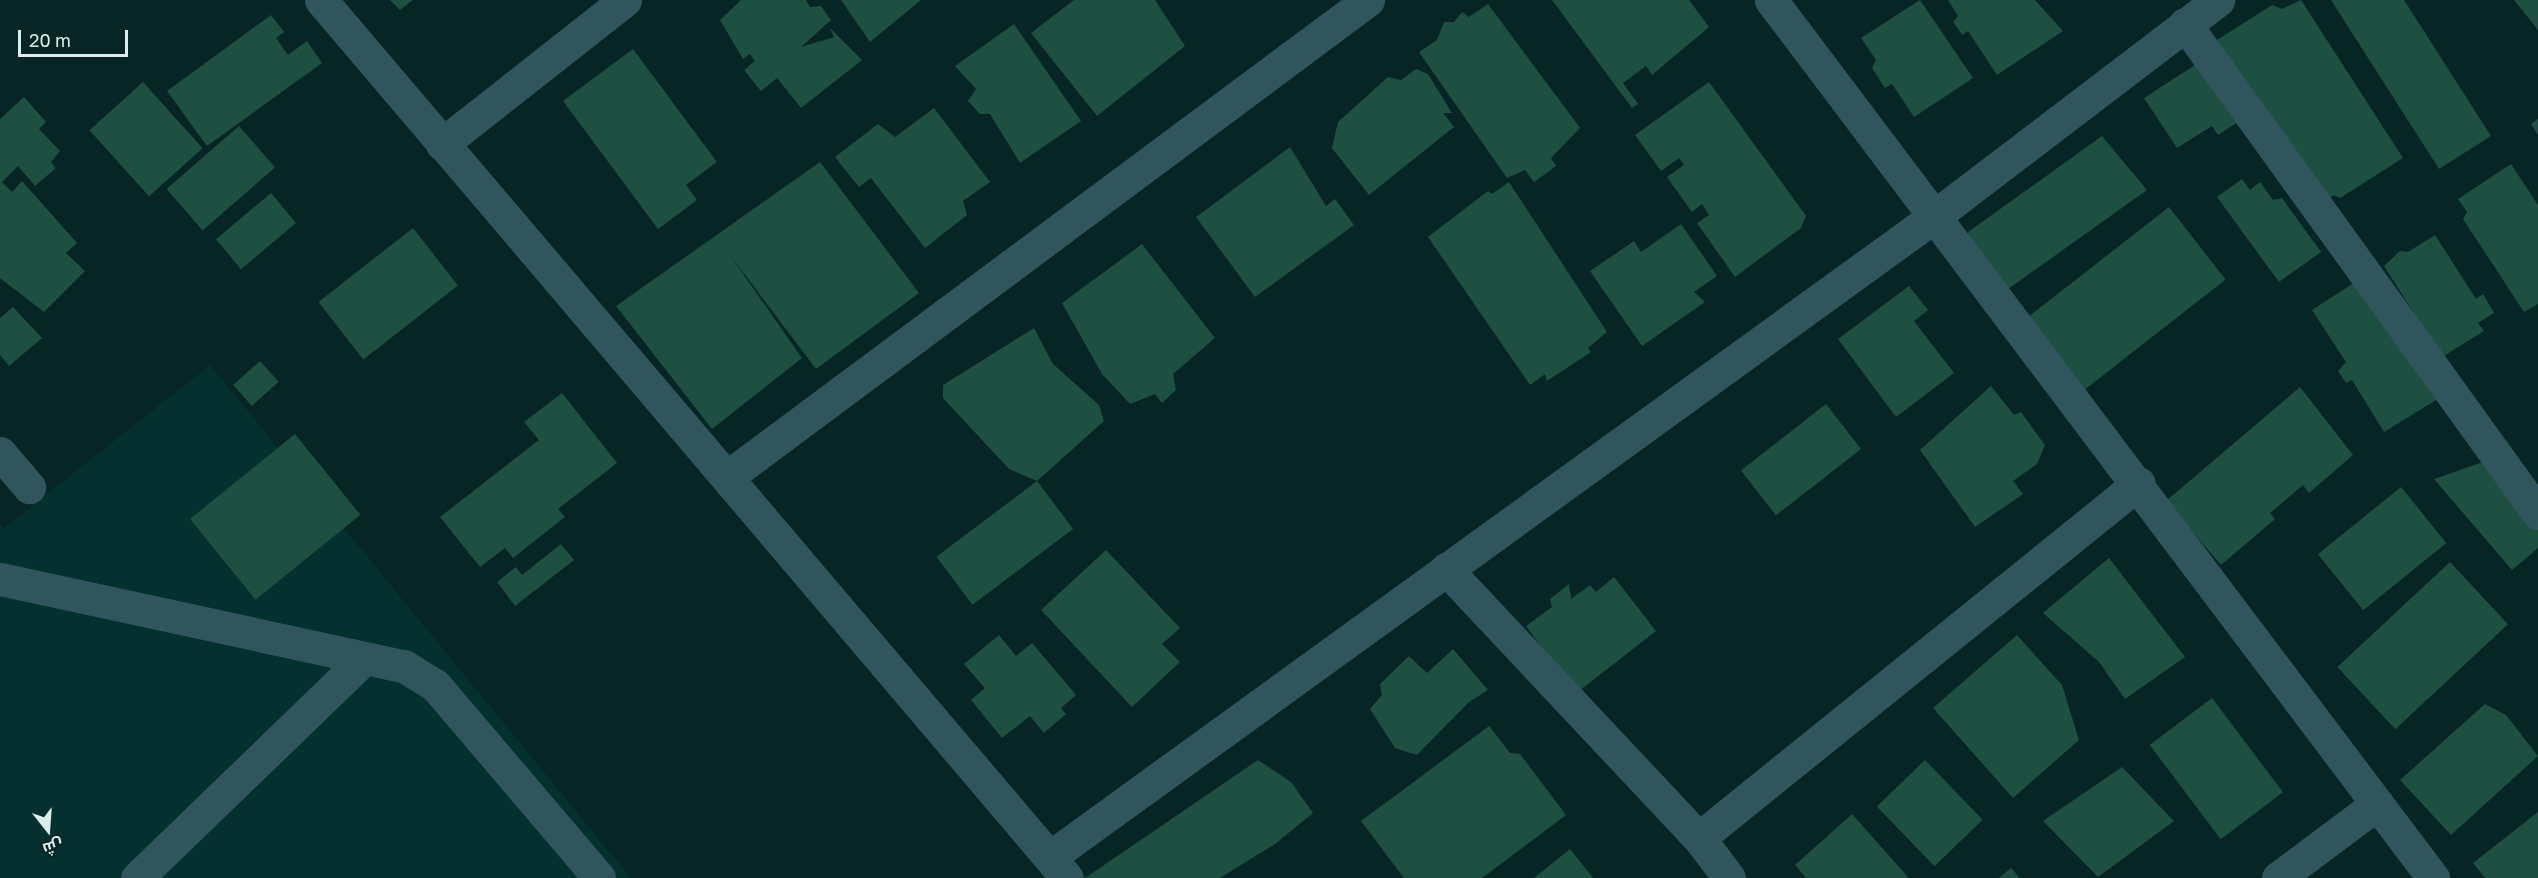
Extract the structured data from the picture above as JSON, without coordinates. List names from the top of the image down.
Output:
{
  "scale_bar": "20 m",
  "north": "bottom"
}
